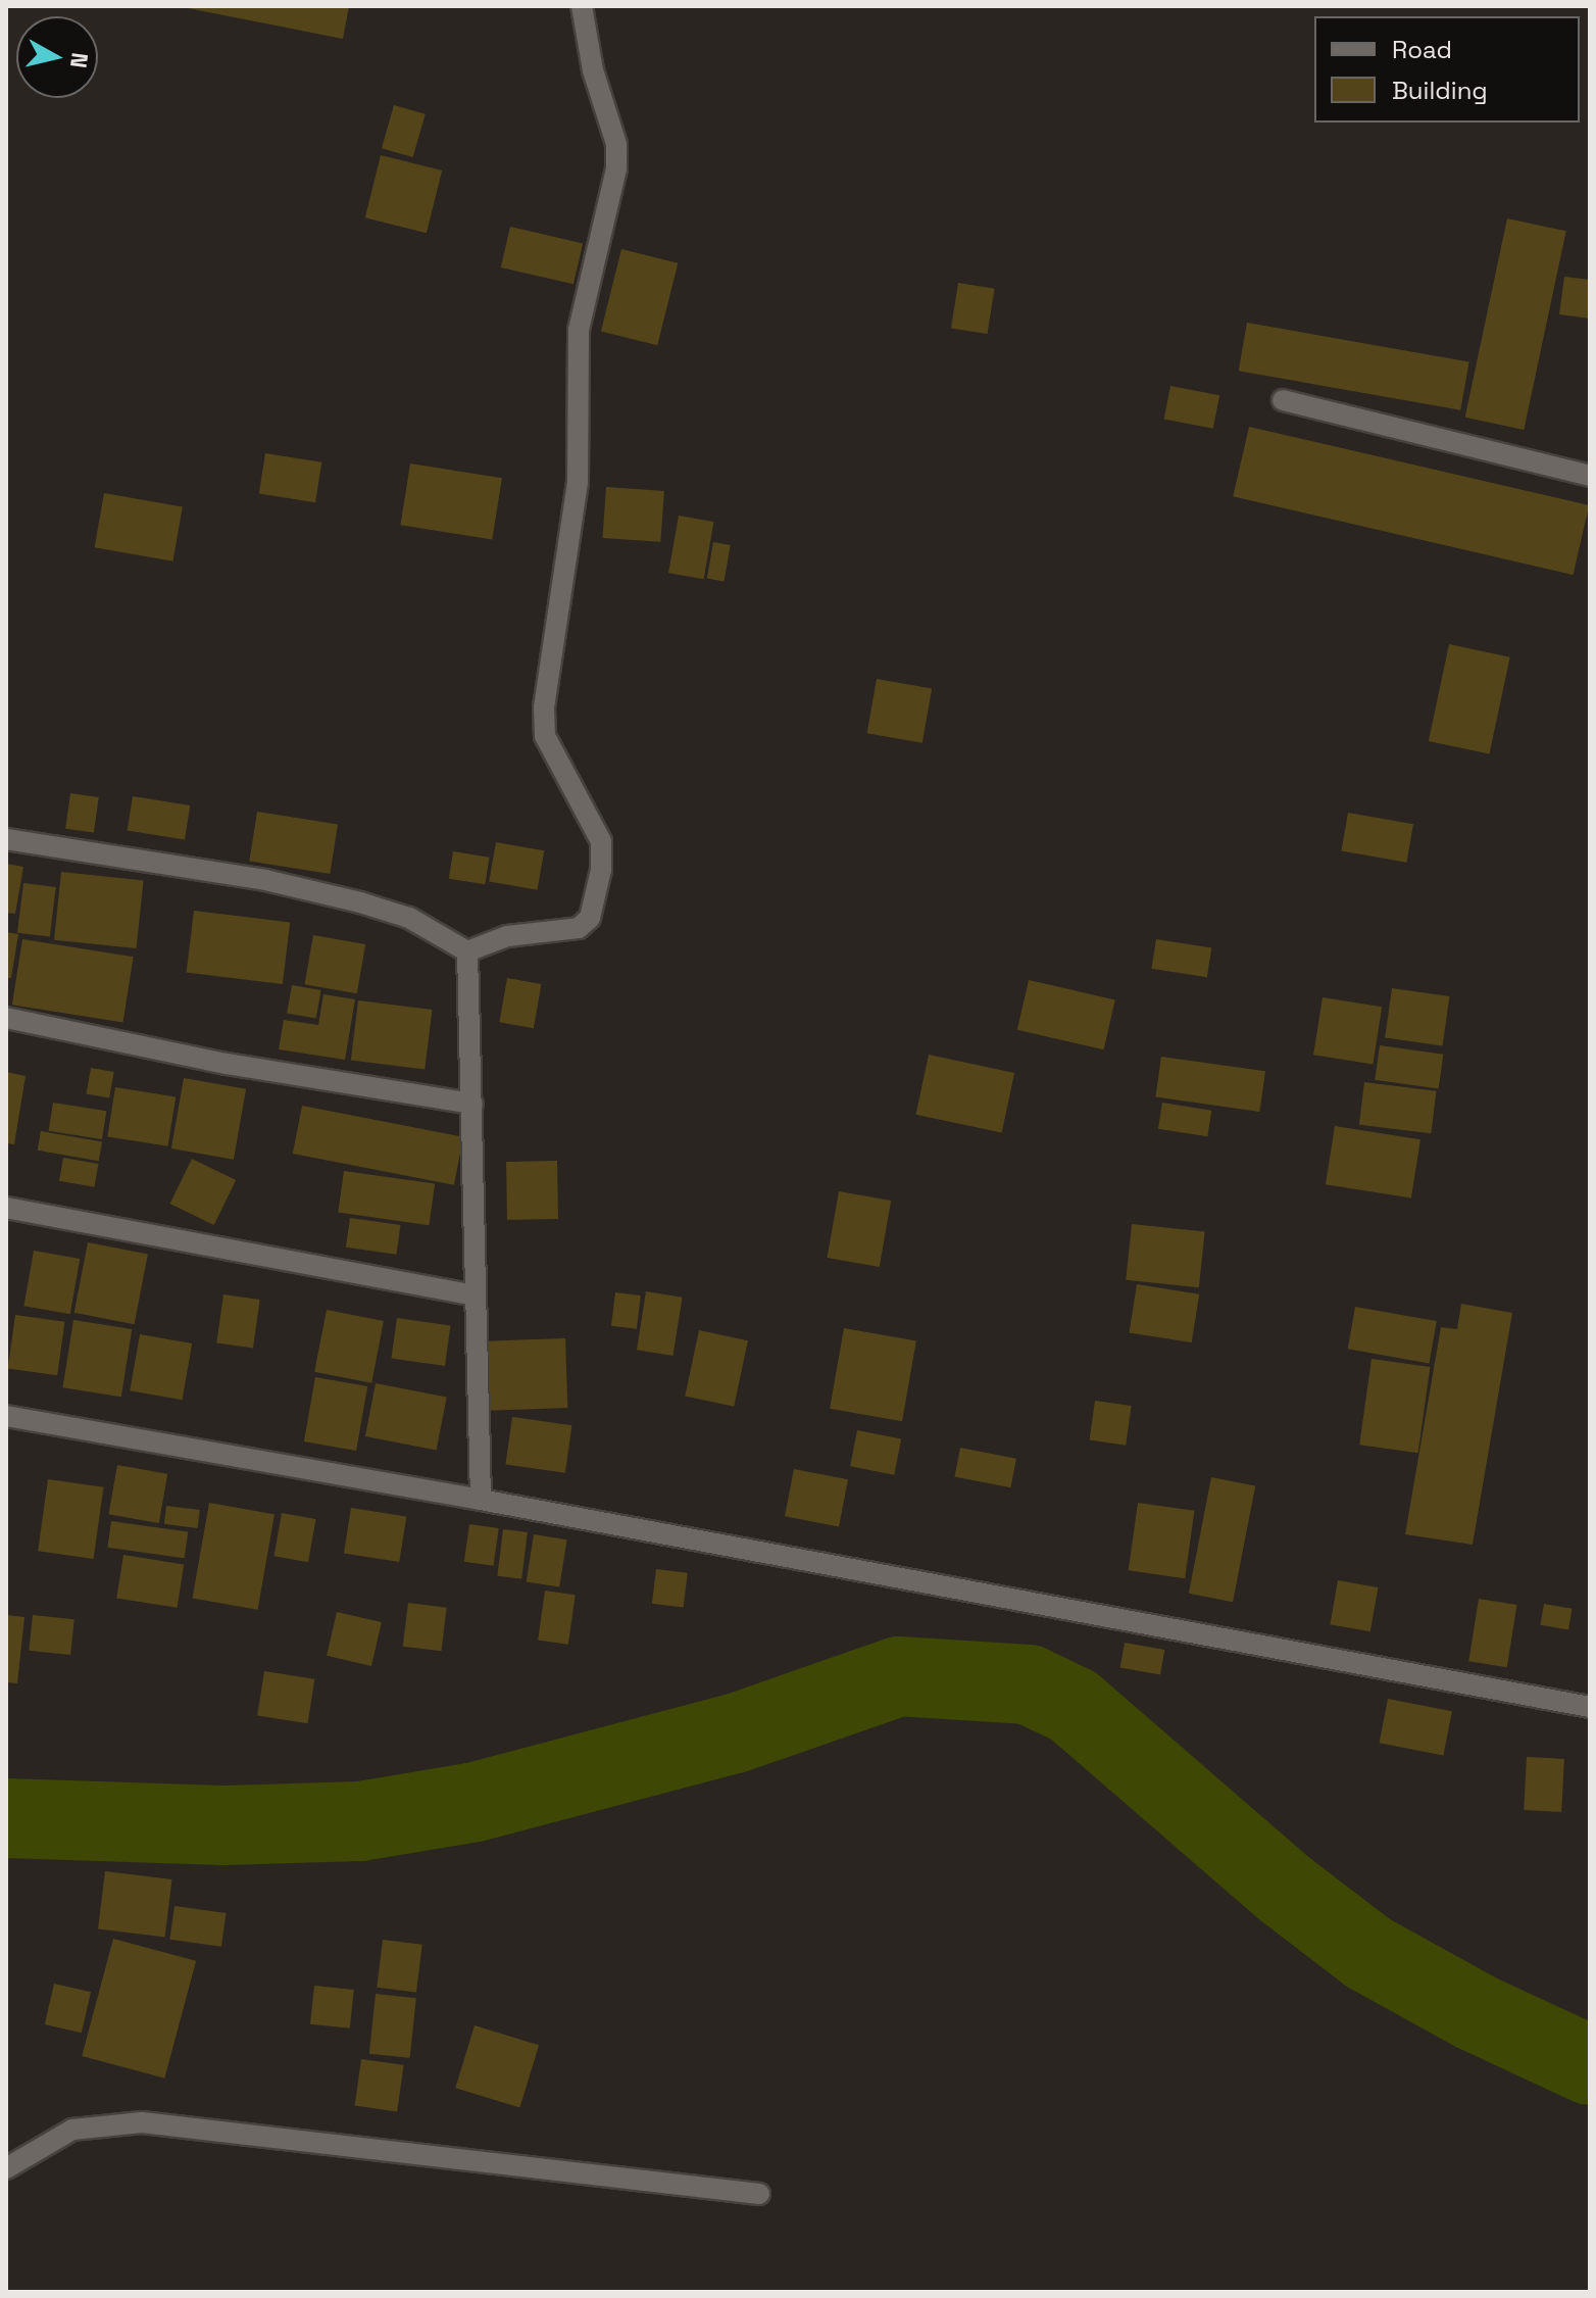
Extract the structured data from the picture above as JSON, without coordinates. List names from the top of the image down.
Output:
{
  "legend": ["Road", "Building"],
  "north": "right"
}
